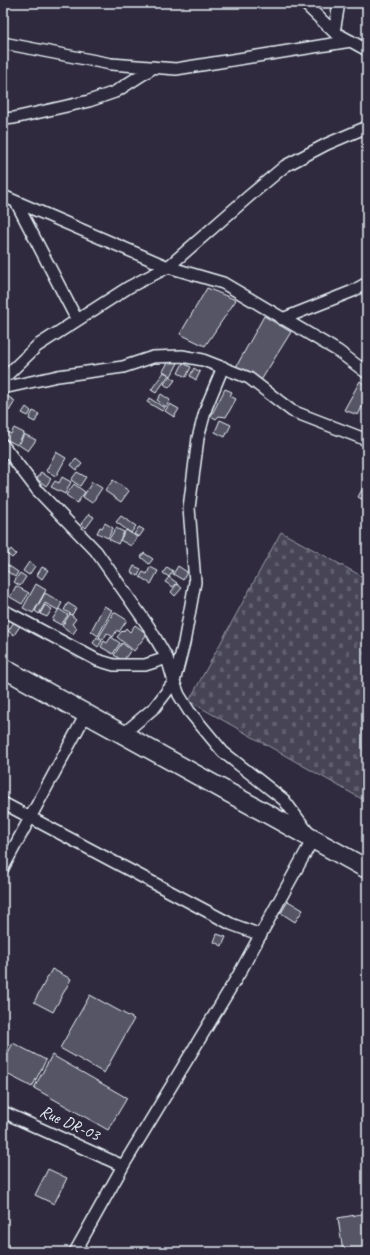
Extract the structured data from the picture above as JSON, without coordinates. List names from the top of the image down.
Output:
{
  "streets": {
    "street": ["Rue DR-03"]
  }
}
